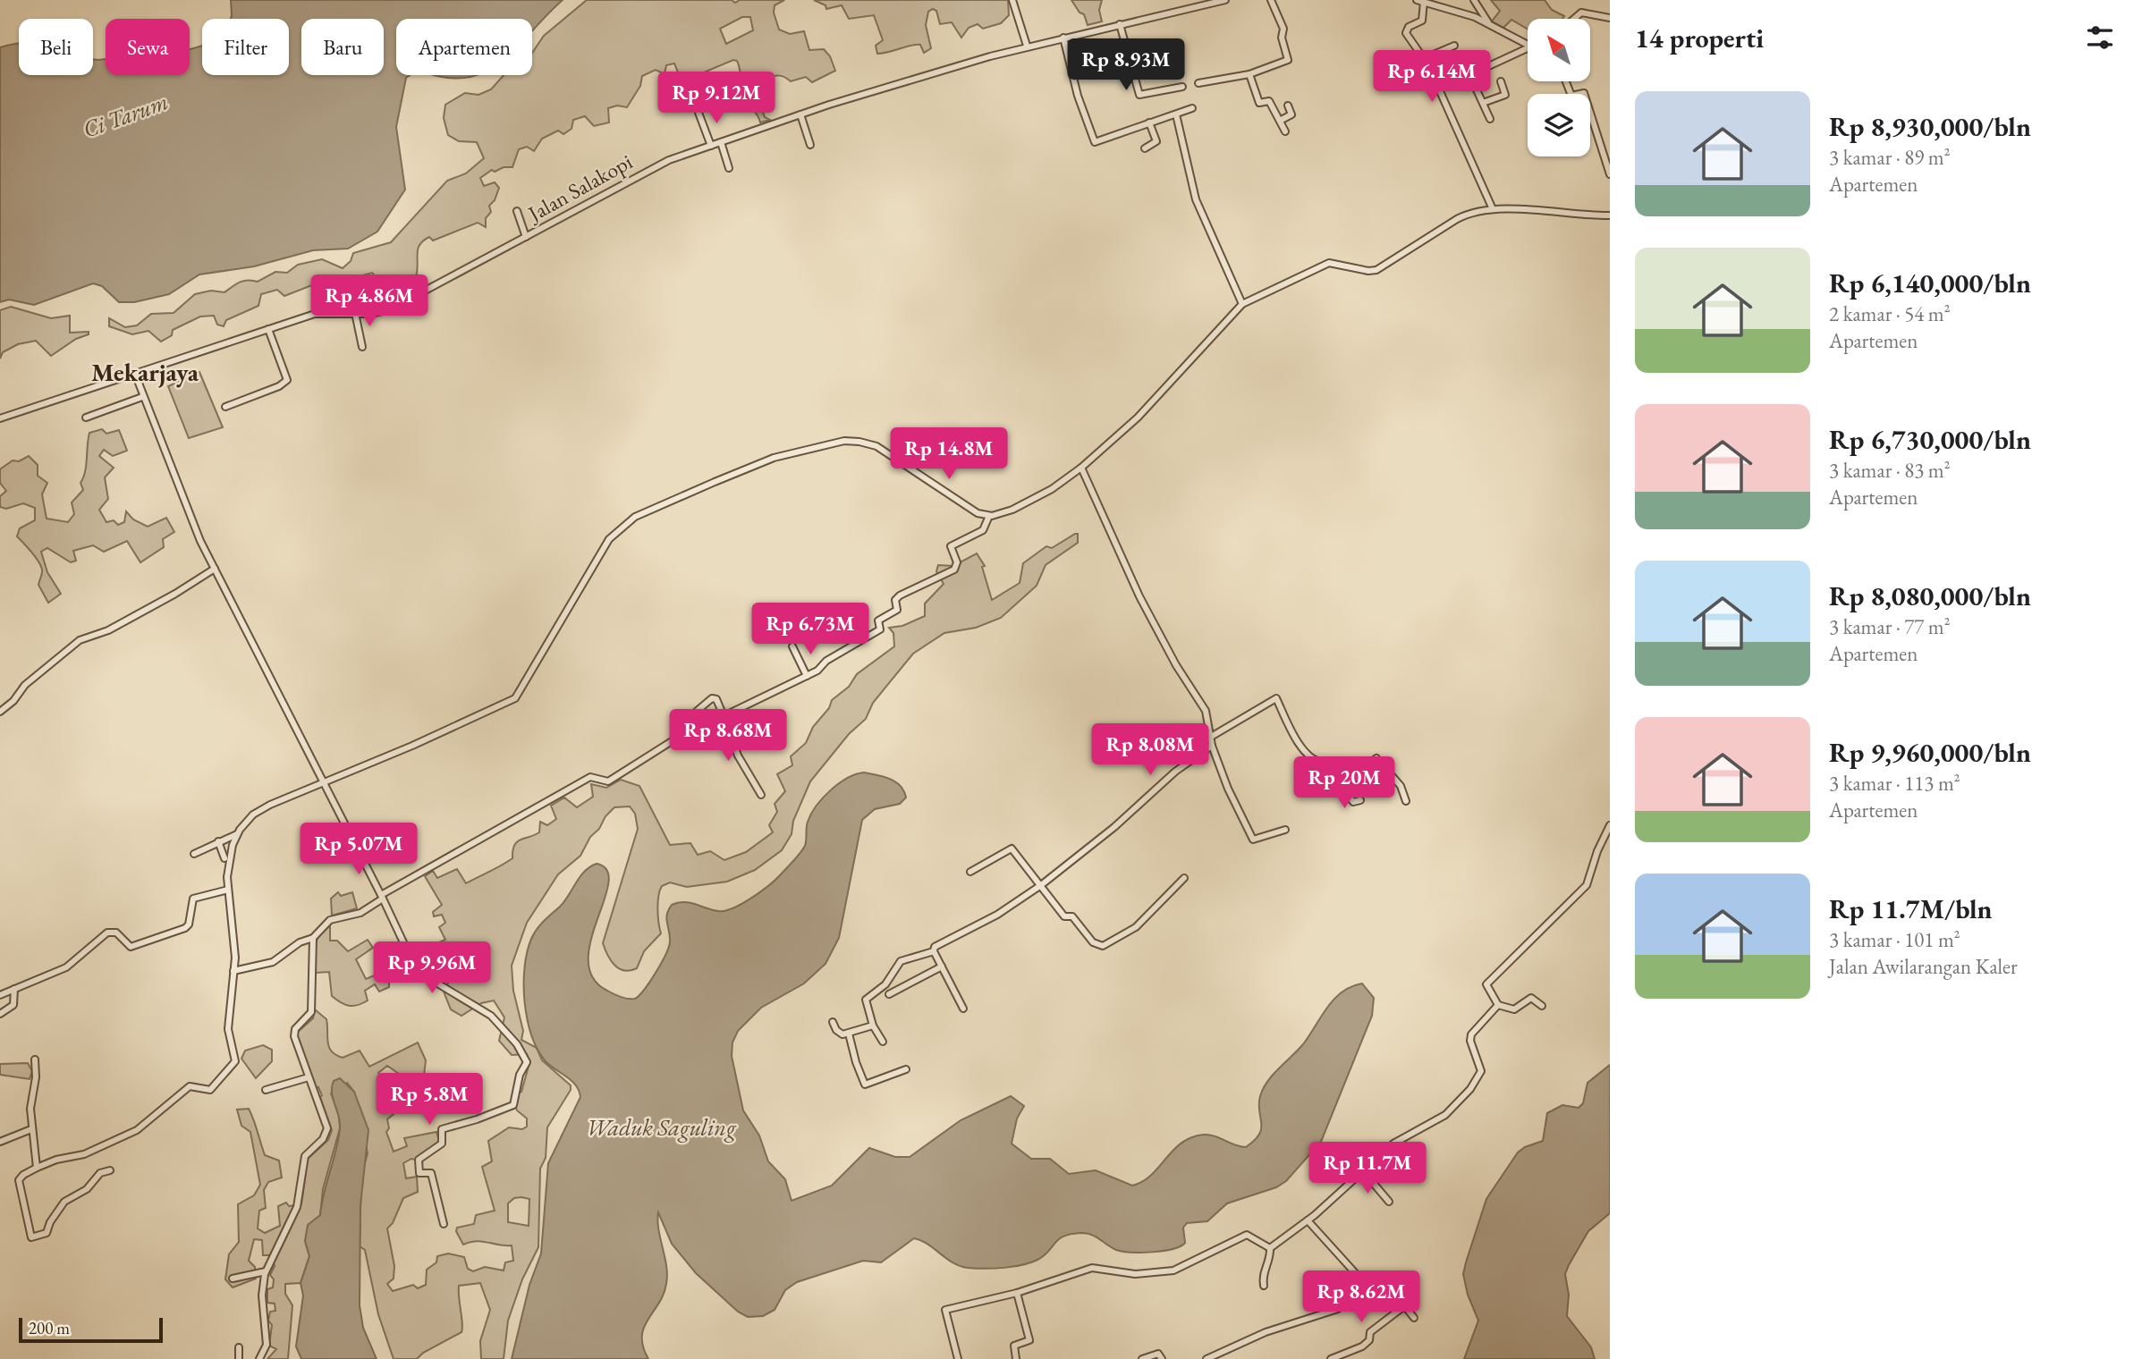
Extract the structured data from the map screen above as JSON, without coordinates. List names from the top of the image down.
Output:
{
  "streets": {
    "street": ["Jalan Salakopi"]
  },
  "districts": ["Mekarjaya"],
  "water": ["Ci Tarum", "Waduk Saguling"],
  "scale_bar": "200 m",
  "north": "top left",
  "page": {
    "heading": "14 properti",
    "chip": [
      "Beli",
      "Sewa",
      "Filter",
      "Baru",
      "Apartemen"
    ],
    "price": [
      "Rp 8.93M",
      "Rp 6.14M",
      "Rp 9.12M",
      "Rp 4.86M",
      "Rp 14.8M",
      "Rp 6.73M",
      "Rp 8.68M",
      "Rp 8.08M",
      "Rp 20M",
      "Rp 5.07M",
      "Rp 9.96M",
      "Rp 5.8M",
      "Rp 11.7M",
      "Rp 8.62M"
    ],
    "list": [
      {
        "name": "Rp 8,930,000/bln",
        "note": "3 kamar · 89 m² · Apartemen"
      },
      {
        "name": "Rp 6,140,000/bln",
        "note": "2 kamar · 54 m² · Apartemen"
      },
      {
        "name": "Rp 6,730,000/bln",
        "note": "3 kamar · 83 m² · Apartemen"
      },
      {
        "name": "Rp 8,080,000/bln",
        "note": "3 kamar · 77 m² · Apartemen"
      },
      {
        "name": "Rp 9,960,000/bln",
        "note": "3 kamar · 113 m² · Apartemen"
      },
      {
        "name": "Rp 11.7M/bln",
        "note": "3 kamar · 101 m² · Jalan Awilarangan Kaler"
      }
    ],
    "scale": "200 m"
  }
}
